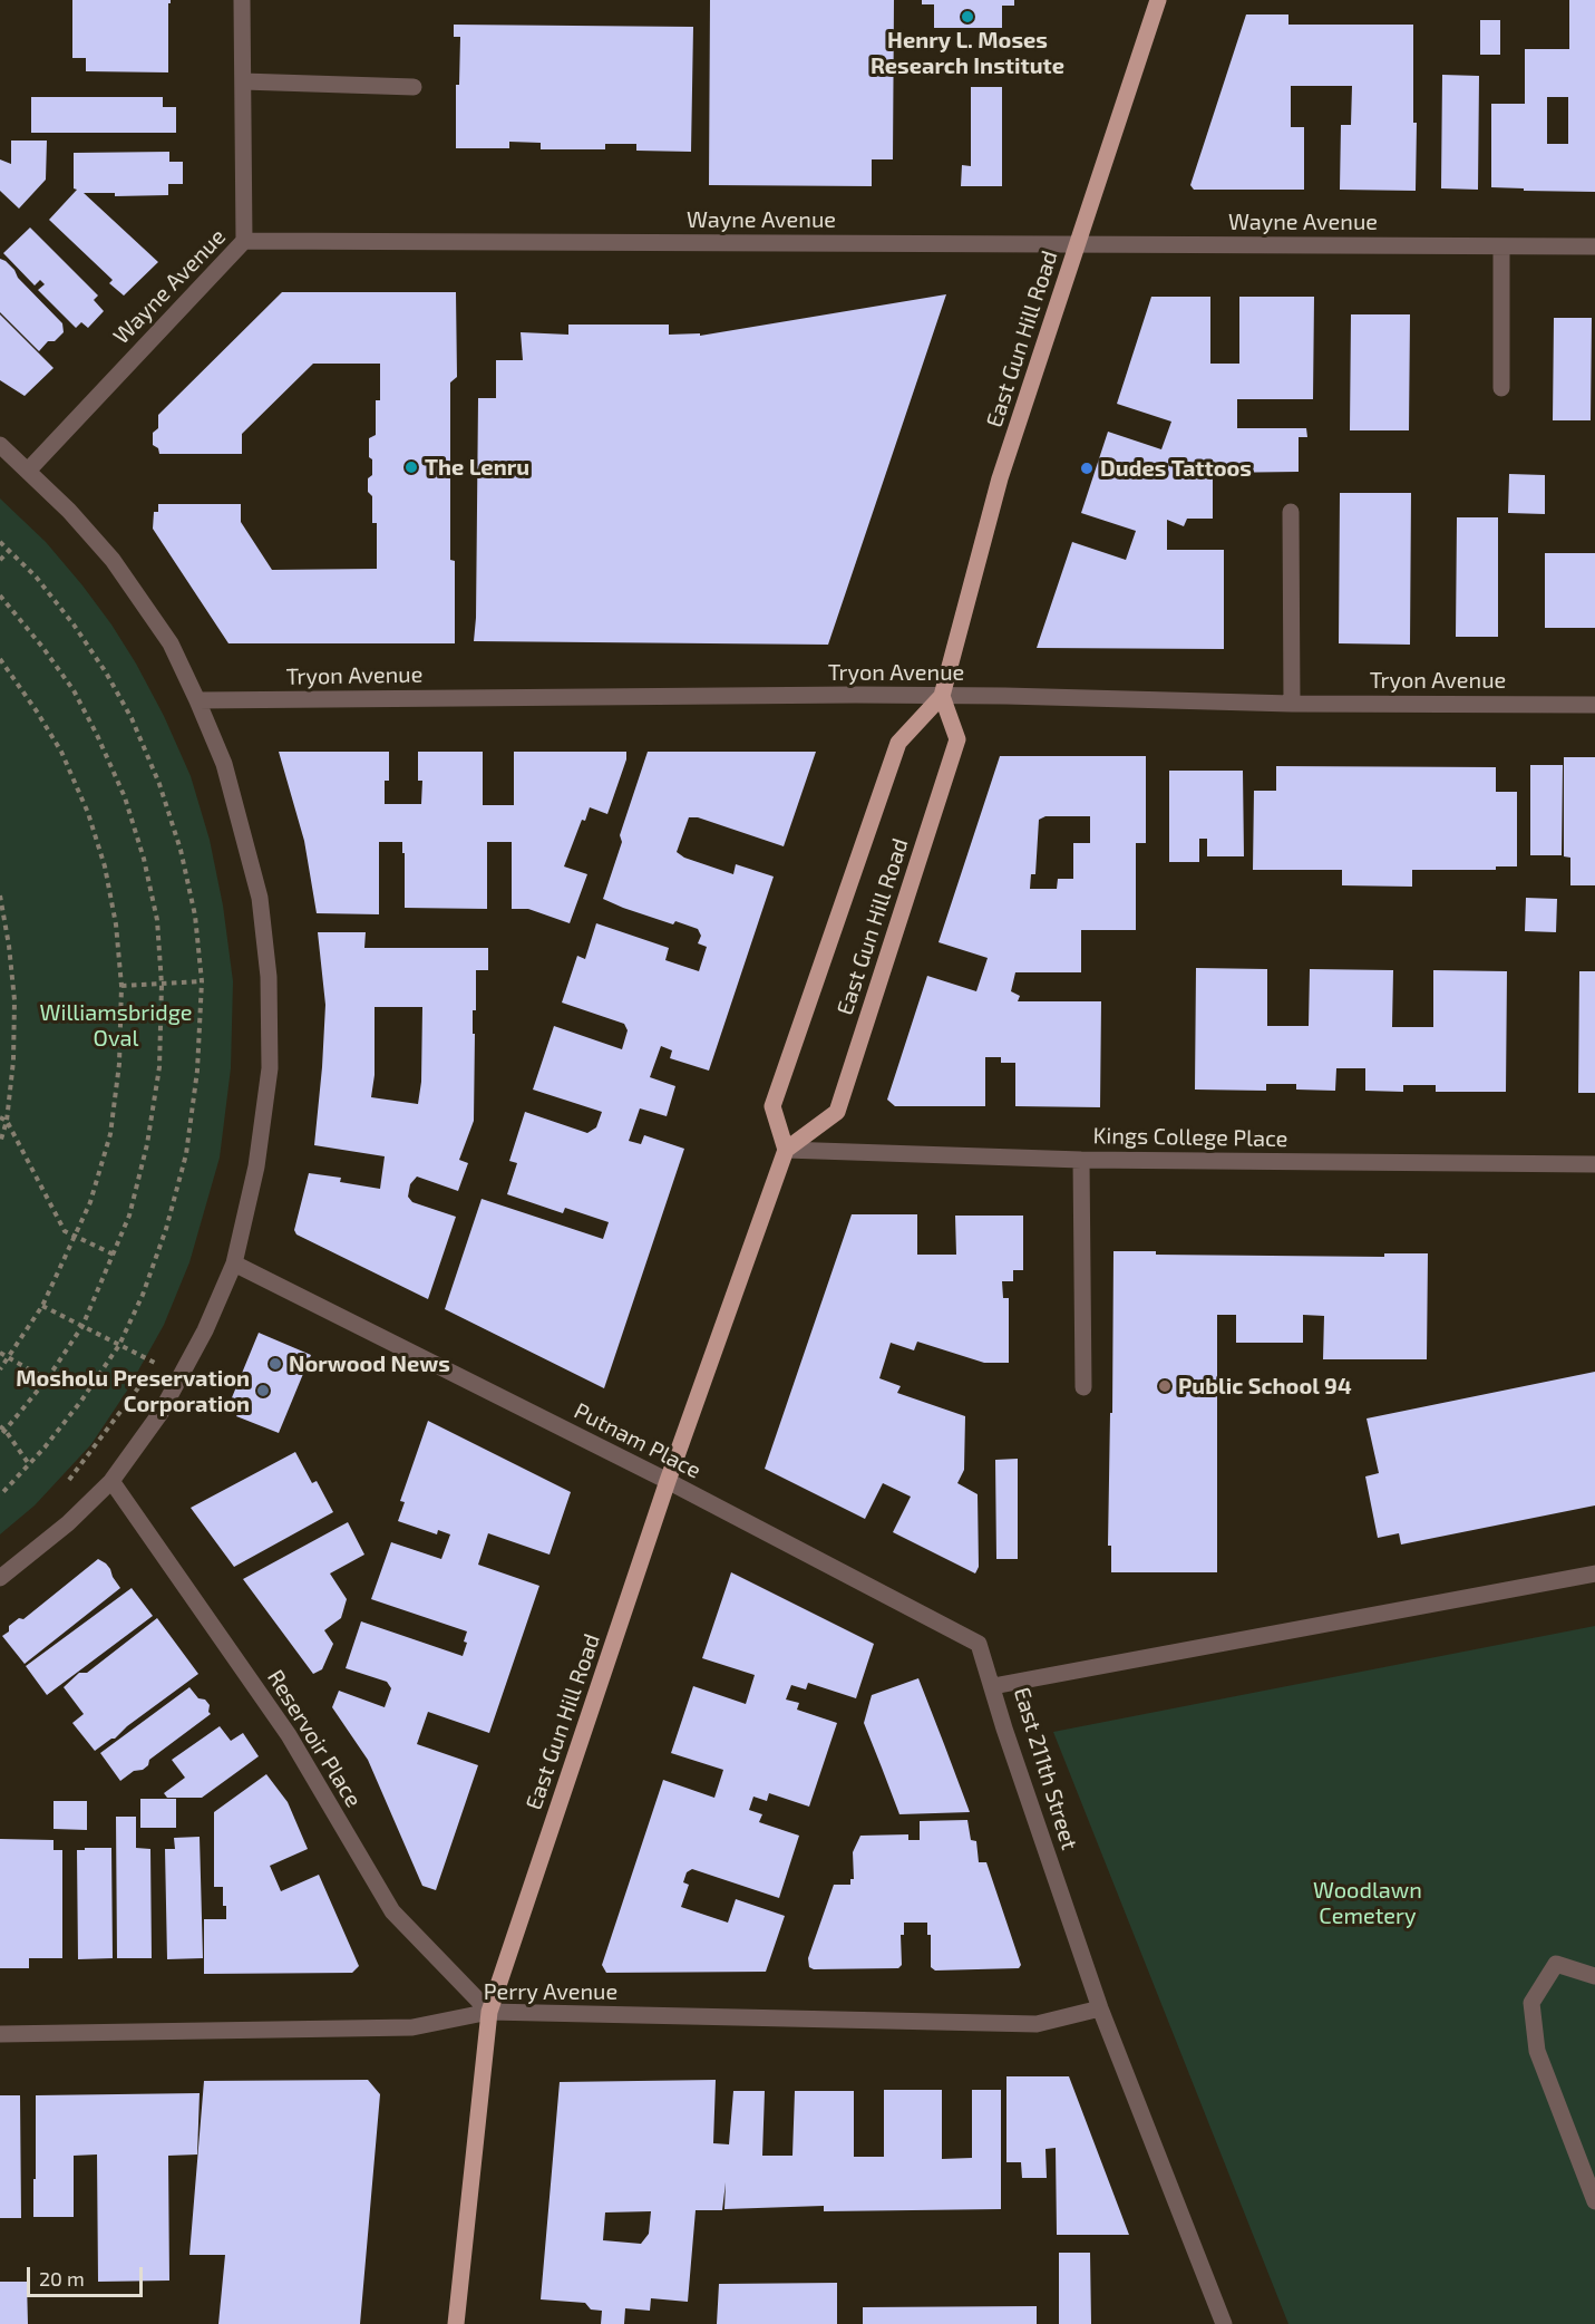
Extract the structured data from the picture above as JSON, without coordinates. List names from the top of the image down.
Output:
{
  "streets": {
    "main road": ["East Gun Hill Road"],
    "street": [
      "Wayne Avenue",
      "Tryon Avenue",
      "Kings College Place",
      "Putnam Place",
      "Reservoir Place",
      "East 211th Street",
      "Perry Avenue"
    ]
  },
  "crossings": [
    ["Wayne Avenue", "East Gun Hill Road"],
    ["East Gun Hill Road", "Tryon Avenue"],
    ["East Gun Hill Road", "Kings College Place"],
    ["East Gun Hill Road", "Putnam Place"],
    ["East Gun Hill Road", "Reservoir Place"],
    ["East Gun Hill Road", "Perry Avenue"],
    ["Putnam Place", "East 211th Street"],
    ["Reservoir Place", "Perry Avenue"],
    ["East 211th Street", "Perry Avenue"]
  ],
  "parks": ["Williamsbridge Oval", "Woodlawn Cemetery"],
  "places": [
    "Henry L. Moses Research Institute",
    "The Lenru",
    "Dudes Tattoos",
    "Norwood News",
    "Public School 94",
    "Mosholu Preservation Corporation"
  ],
  "scale_bar": "20 m"
}
